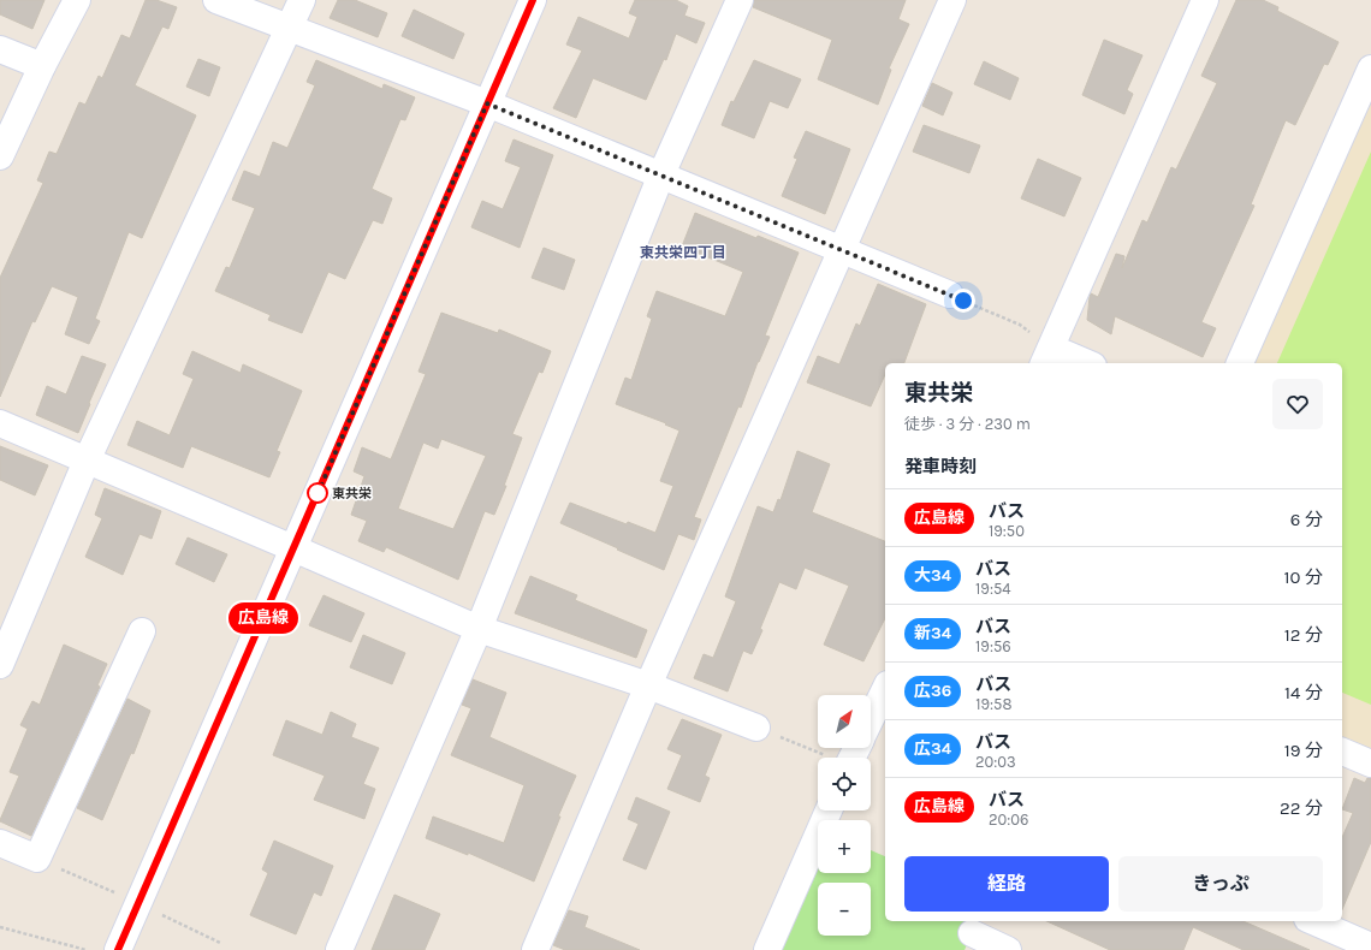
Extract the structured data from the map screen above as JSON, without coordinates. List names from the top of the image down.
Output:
{
  "districts": ["東共栄四丁目"],
  "places": ["東共栄"],
  "lines": ["bus line 広島線"],
  "north": "top right",
  "page": {
    "on_map": "広島線",
    "heading": [
      ["東共栄", "徒歩 · 3 分 · 230 m"],
      "発車時刻"
    ],
    "list": [
      {
        "mark": "広島線",
        "name": "バス",
        "note": "19:50",
        "value": "6 分"
      },
      {
        "mark": "大34",
        "name": "バス",
        "note": "19:54",
        "value": "10 分"
      },
      {
        "mark": "新34",
        "name": "バス",
        "note": "19:56",
        "value": "12 分"
      },
      {
        "mark": "広36",
        "name": "バス",
        "note": "19:58",
        "value": "14 分"
      },
      {
        "mark": "広34",
        "name": "バス",
        "note": "20:03",
        "value": "19 分"
      },
      {
        "mark": "広島線",
        "name": "バス",
        "note": "20:06",
        "value": "22 分"
      }
    ],
    "map_buttons": ["+", "−"],
    "buttons": ["経路", "きっぷ"]
  }
}
